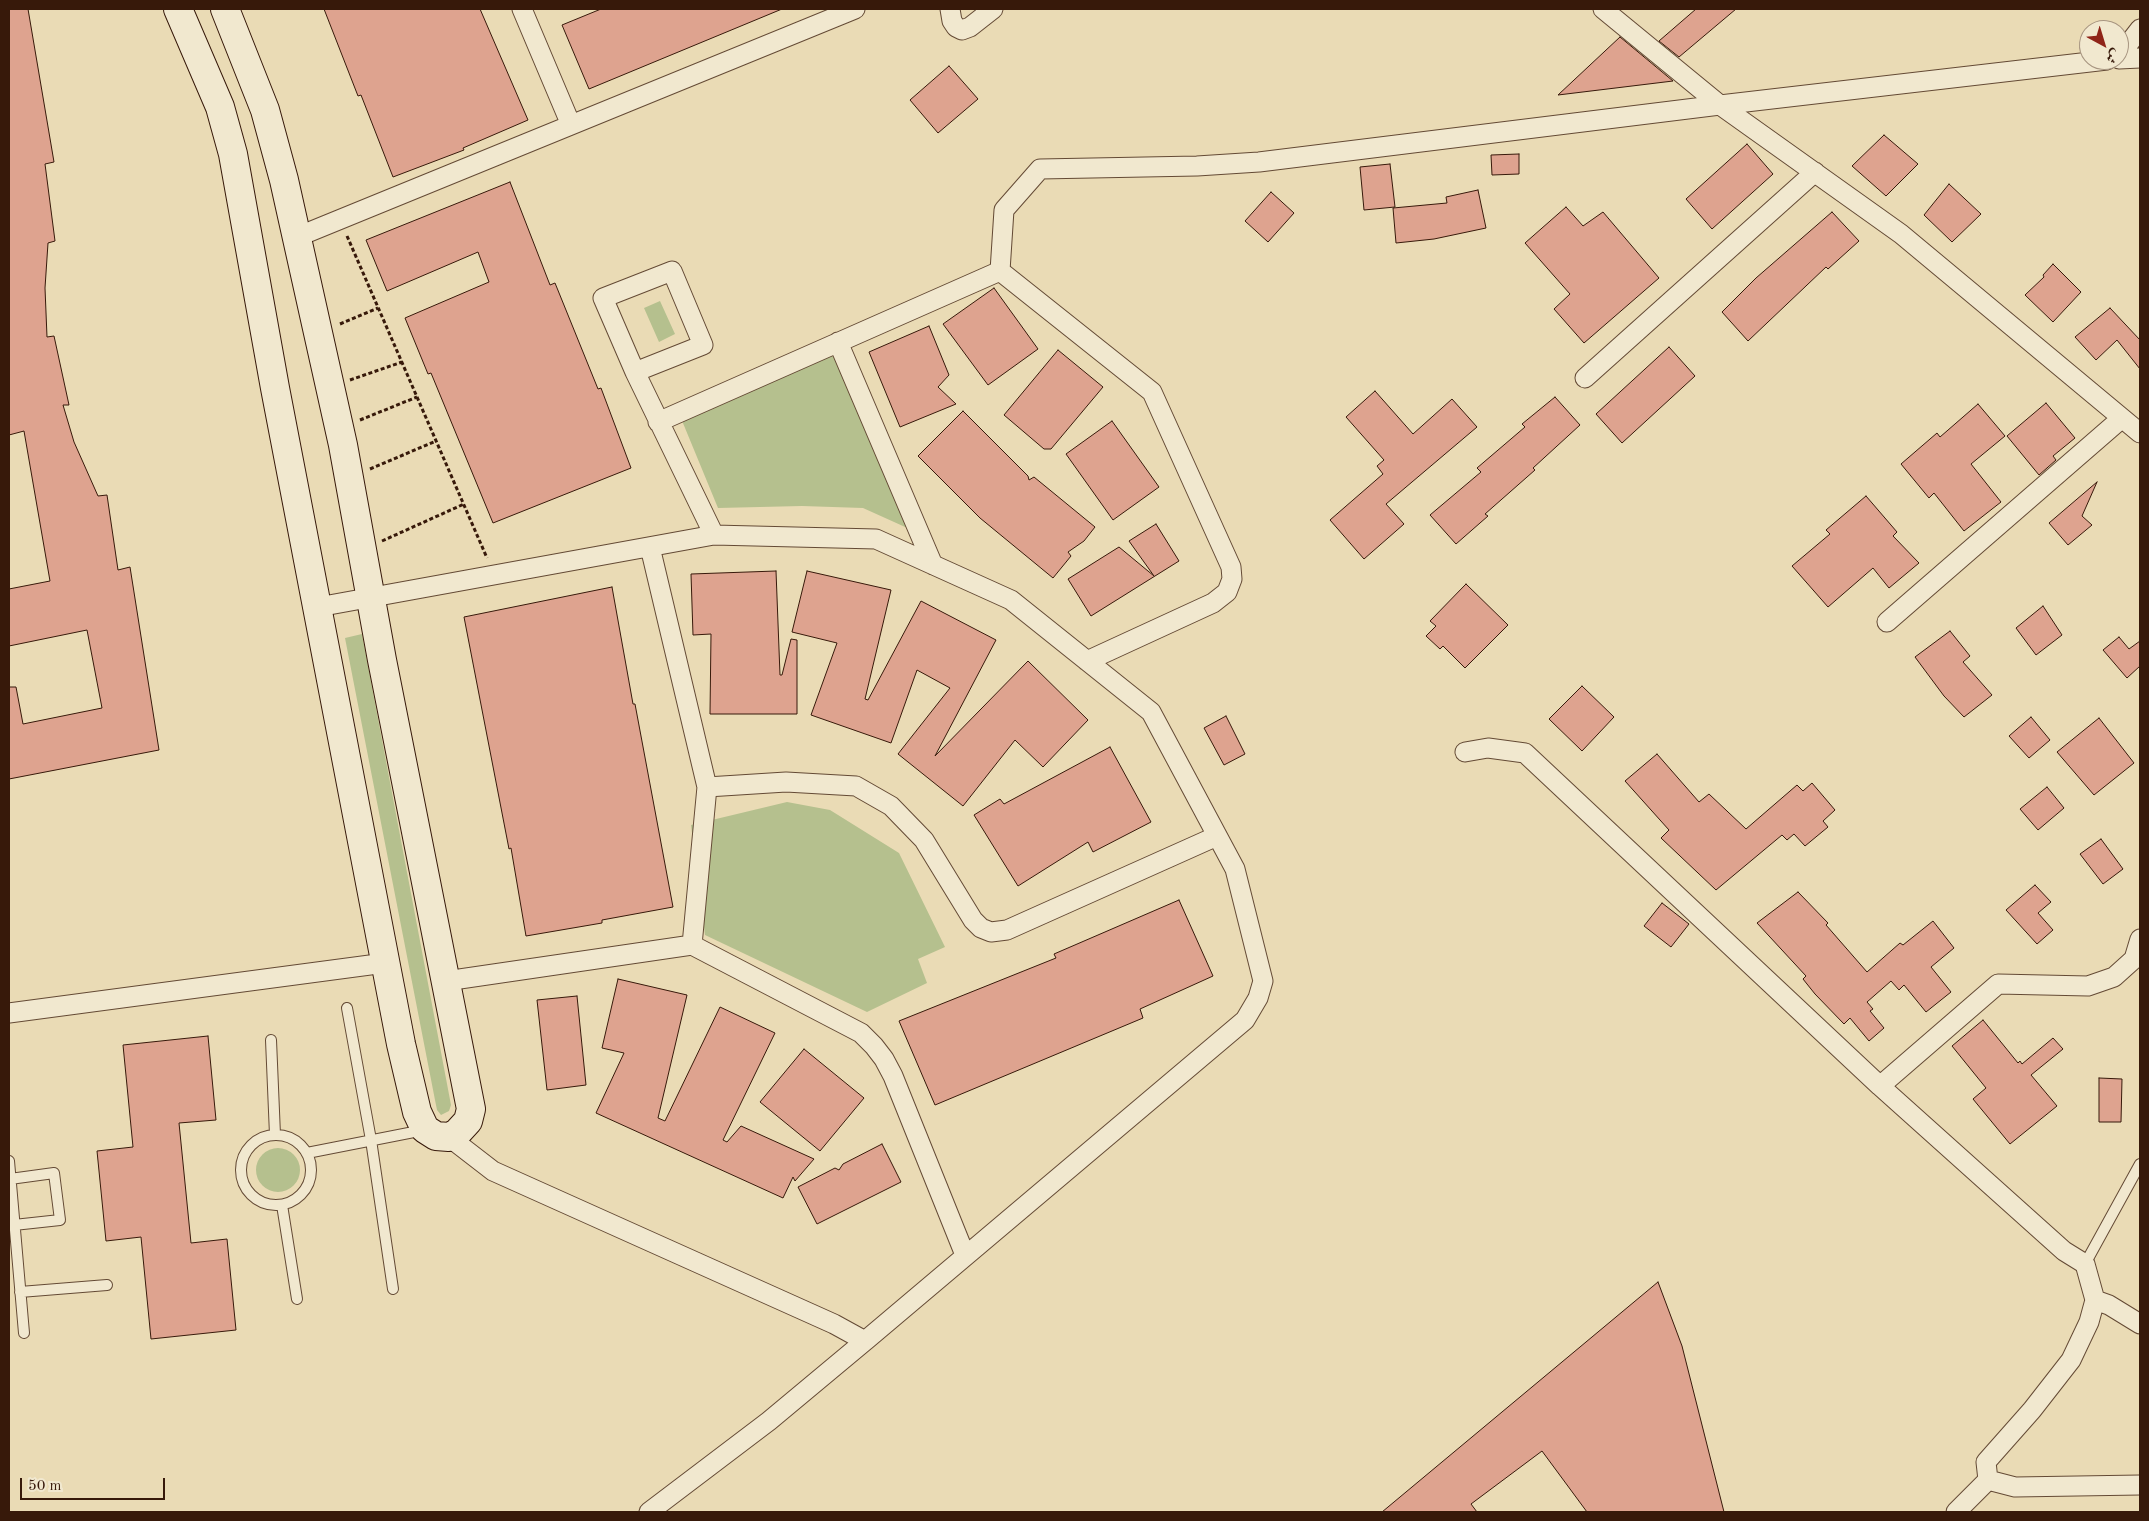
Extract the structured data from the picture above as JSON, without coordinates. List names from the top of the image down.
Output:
{
  "scale_bar": "50 m",
  "north": "bottom right"
}
